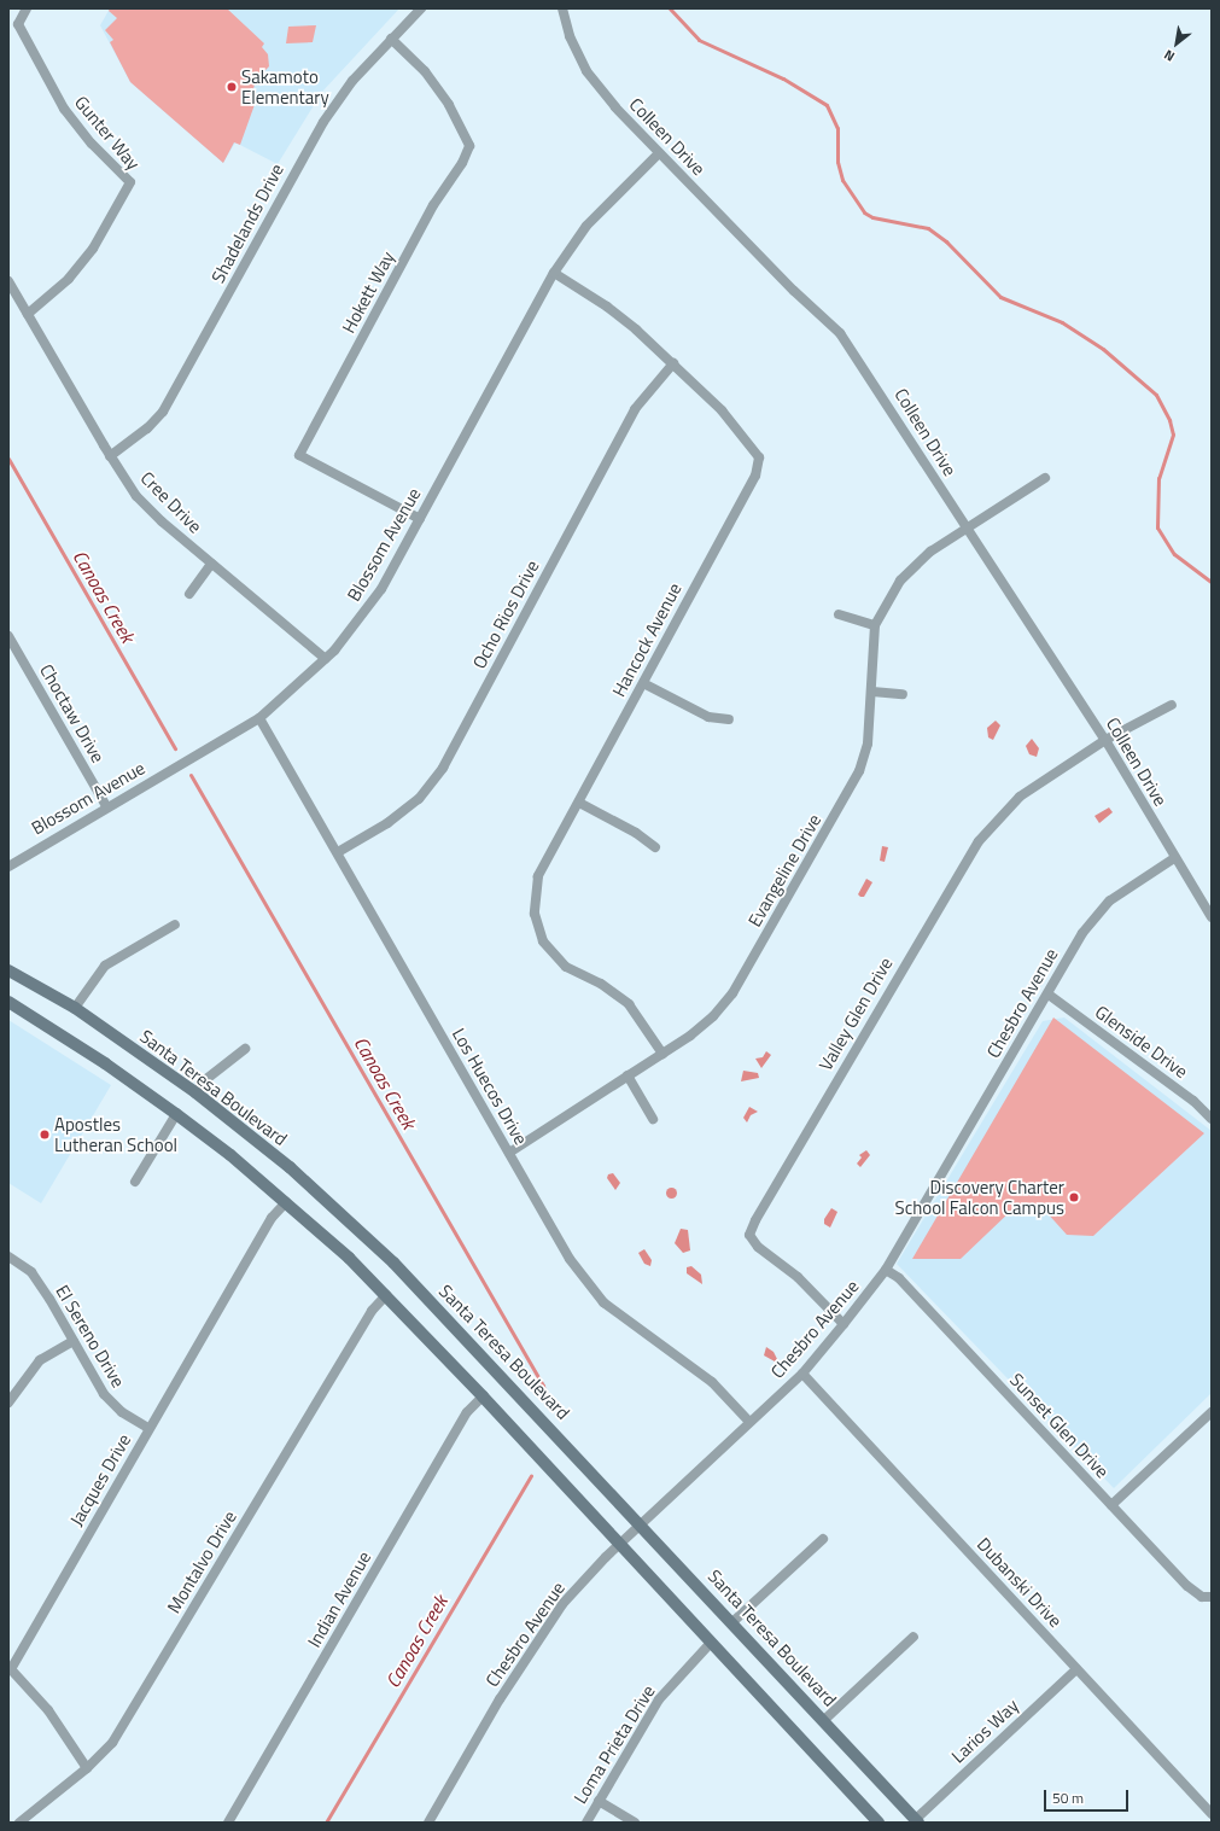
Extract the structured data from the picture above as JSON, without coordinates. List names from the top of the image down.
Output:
{
  "streets": {
    "main road": ["Santa Teresa Boulevard"],
    "street": [
      "Gunter Way",
      "Colleen Drive",
      "Shadelands Drive",
      "Hokett Way",
      "Cree Drive",
      "Blossom Avenue",
      "Ocho Rios Drive",
      "Hancock Avenue",
      "Choctaw Drive",
      "Evangeline Drive",
      "Chesbro Avenue",
      "Valley Glen Drive",
      "Glenside Drive",
      "Los Huecos Drive",
      "El Sereno Drive",
      "Sunset Glen Drive",
      "Jacques Drive",
      "Montalvo Drive",
      "Dubanski Drive",
      "Indian Avenue",
      "Larios Way",
      "Loma Prieta Drive"
    ]
  },
  "crossings": [
    ["Gunter Way", "Cree Drive"],
    ["Colleen Drive", "Blossom Avenue"],
    ["Colleen Drive", "Evangeline Drive"],
    ["Colleen Drive", "Chesbro Avenue"],
    ["Colleen Drive", "Valley Glen Drive"],
    ["Shadelands Drive", "Hokett Way"],
    ["Shadelands Drive", "Cree Drive"],
    ["Hokett Way", "Blossom Avenue"],
    ["Cree Drive", "Blossom Avenue"],
    ["Blossom Avenue", "Hancock Avenue"],
    ["Blossom Avenue", "Choctaw Drive"],
    ["Blossom Avenue", "Los Huecos Drive"],
    ["Ocho Rios Drive", "Hancock Avenue"],
    ["Ocho Rios Drive", "Los Huecos Drive"],
    ["Hancock Avenue", "Evangeline Drive"],
    ["Evangeline Drive", "Los Huecos Drive"],
    ["Chesbro Avenue", "Valley Glen Drive"],
    ["Chesbro Avenue", "Glenside Drive"],
    ["Chesbro Avenue", "Los Huecos Drive"],
    ["Chesbro Avenue", "Santa Teresa Boulevard"],
    ["Chesbro Avenue", "Sunset Glen Drive"],
    ["Chesbro Avenue", "Dubanski Drive"],
    ["Santa Teresa Boulevard", "Larios Way"],
    ["El Sereno Drive", "Jacques Drive"],
    ["Jacques Drive", "Montalvo Drive"],
    ["Dubanski Drive", "Larios Way"]
  ],
  "water": ["Canoas Creek"],
  "places": ["Sakamoto Elementary", "Apostles Lutheran School", "Discovery Charter School Falcon Campus"],
  "scale_bar": "50 m",
  "north": "bottom left"
}
